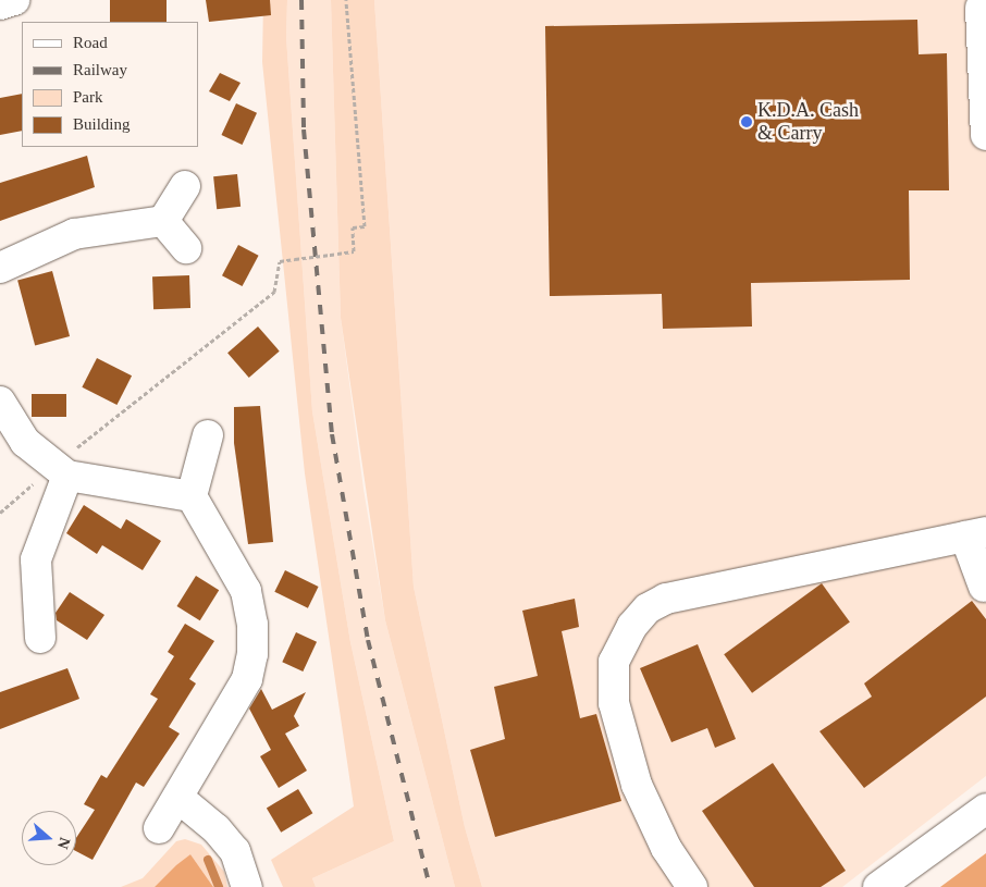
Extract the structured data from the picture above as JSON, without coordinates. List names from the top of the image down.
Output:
{
  "places": ["K.D.A. Cash & Carry"],
  "legend": [
    "Road",
    "Railway",
    "Park",
    "Building"
  ],
  "north": "right"
}
